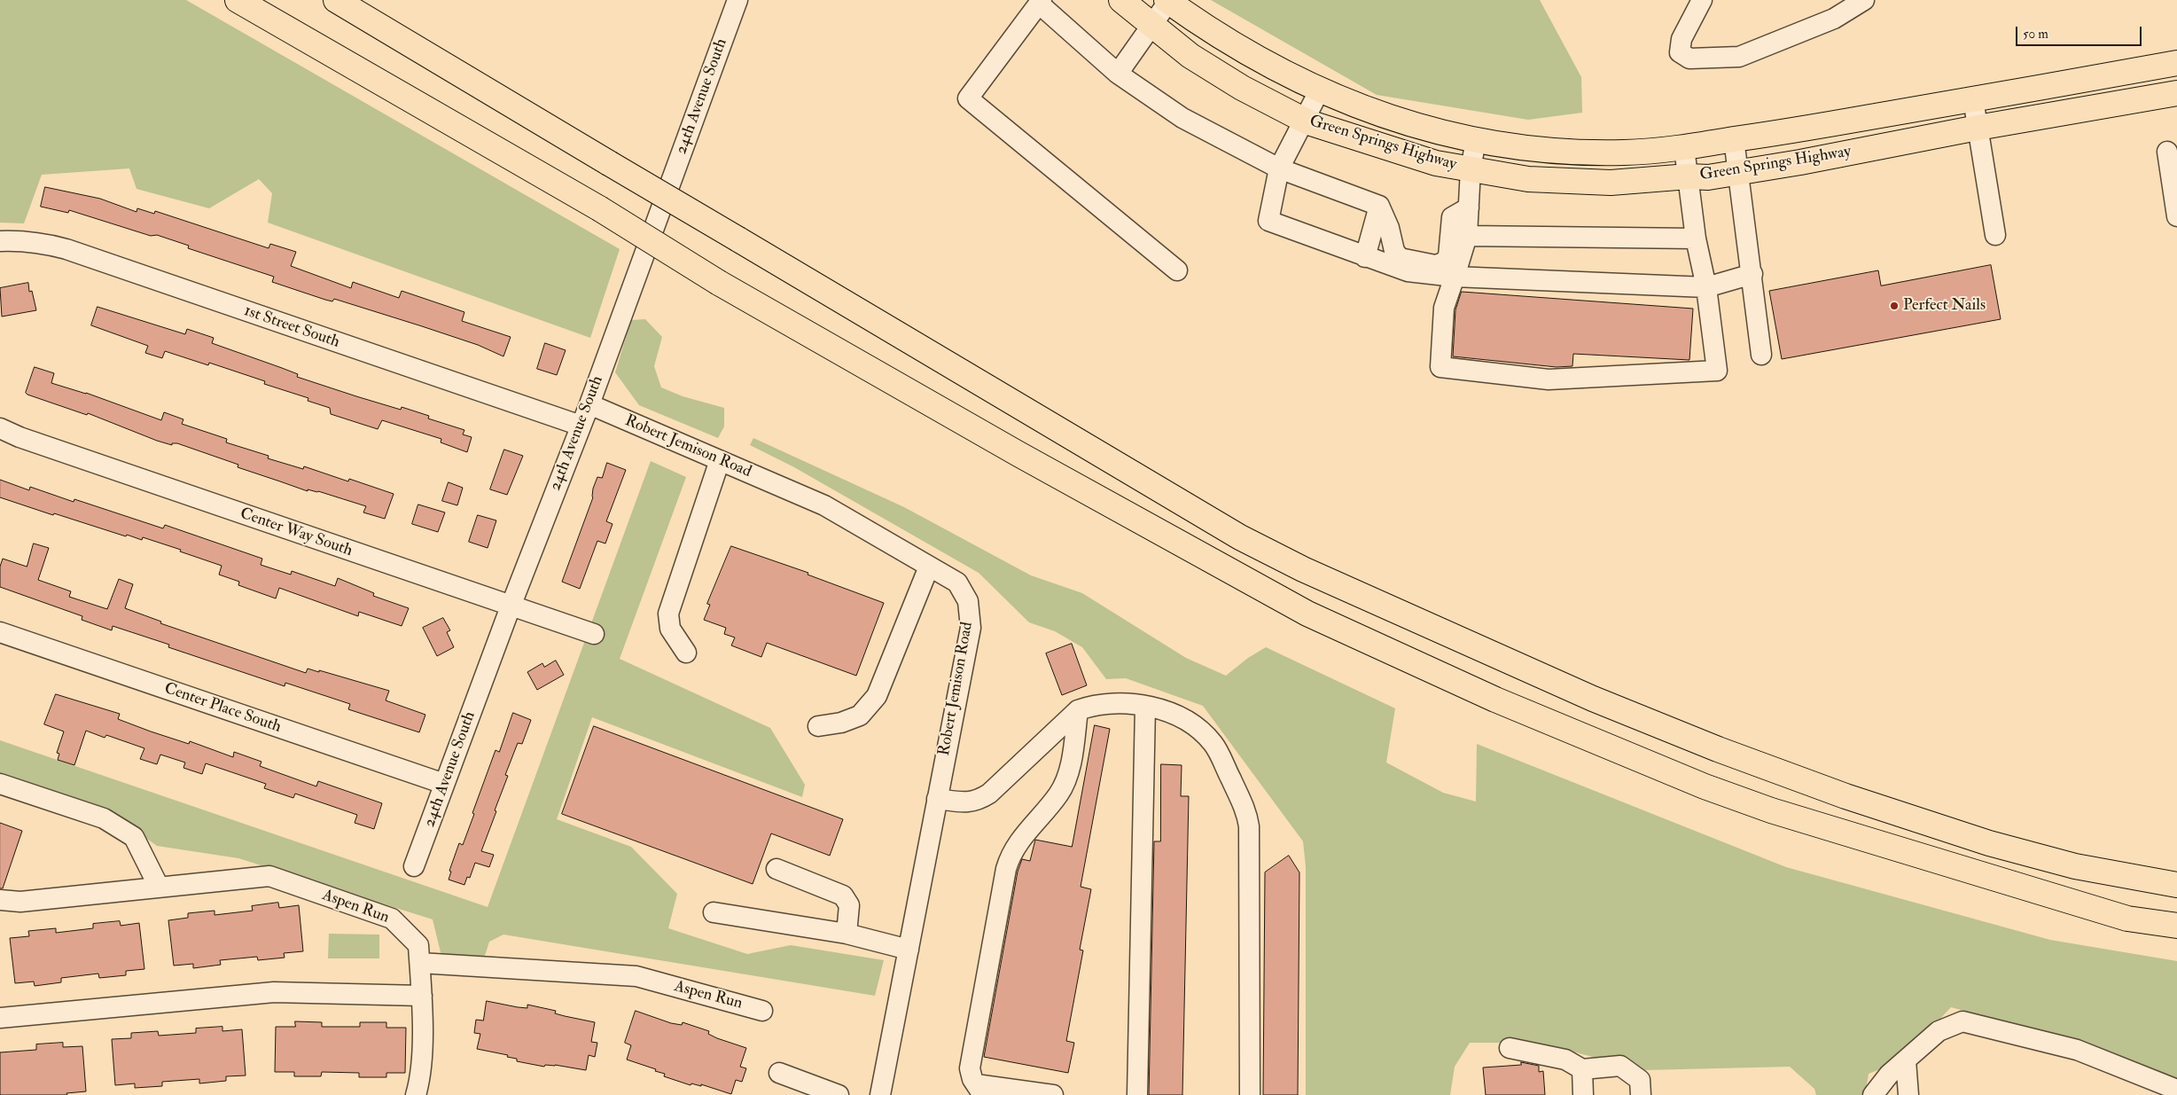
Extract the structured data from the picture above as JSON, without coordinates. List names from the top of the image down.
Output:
{
  "streets": {
    "main road": ["Green Springs Highway"],
    "street": [
      "24th Avenue South",
      "1st Street South",
      "Robert Jemison Road",
      "Center Way South",
      "Center Place South",
      "Aspen Run"
    ]
  },
  "crossings": [
    ["24th Avenue South", "1st Street South"],
    ["24th Avenue South", "Robert Jemison Road"],
    ["24th Avenue South", "Center Way South"],
    ["24th Avenue South", "Center Place South"]
  ],
  "places": ["Perfect Nails"],
  "scale_bar": "50 m"
}
